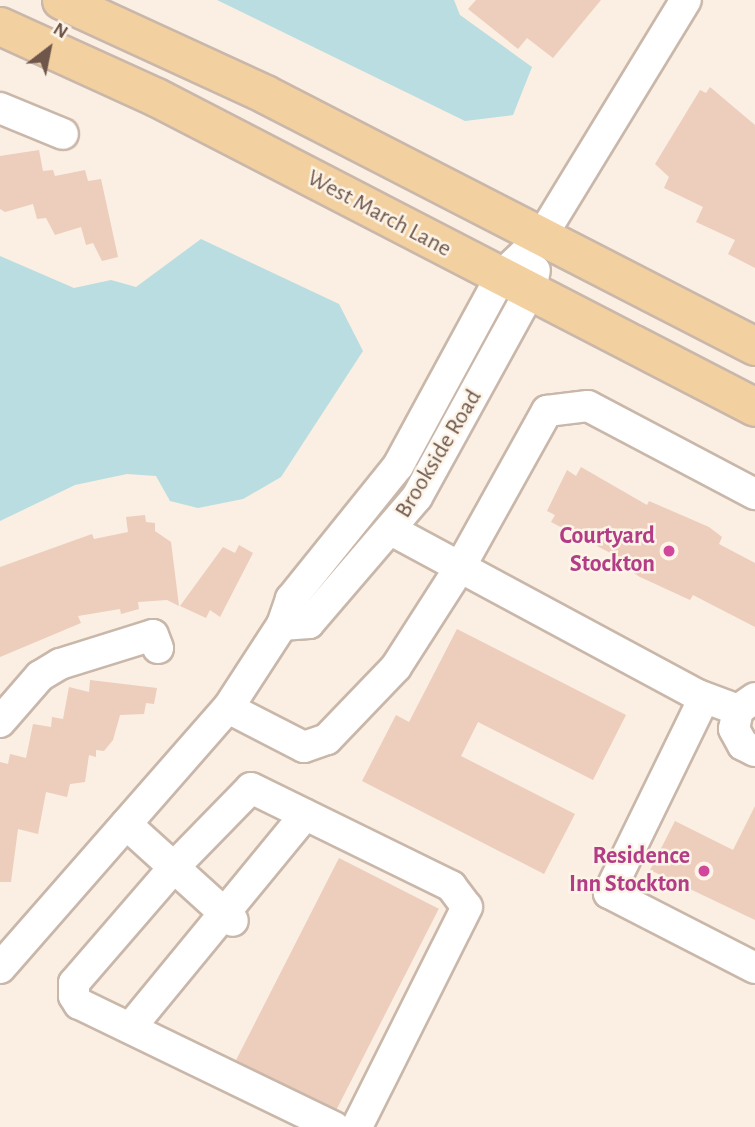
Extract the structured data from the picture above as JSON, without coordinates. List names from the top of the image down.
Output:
{
  "streets": {
    "main road": ["West March Lane"],
    "street": ["Brookside Road"]
  },
  "crossings": [
    ["West March Lane", "Brookside Road"]
  ],
  "places": ["Courtyard Stockton", "Residence Inn Stockton"],
  "north": "top right"
}
